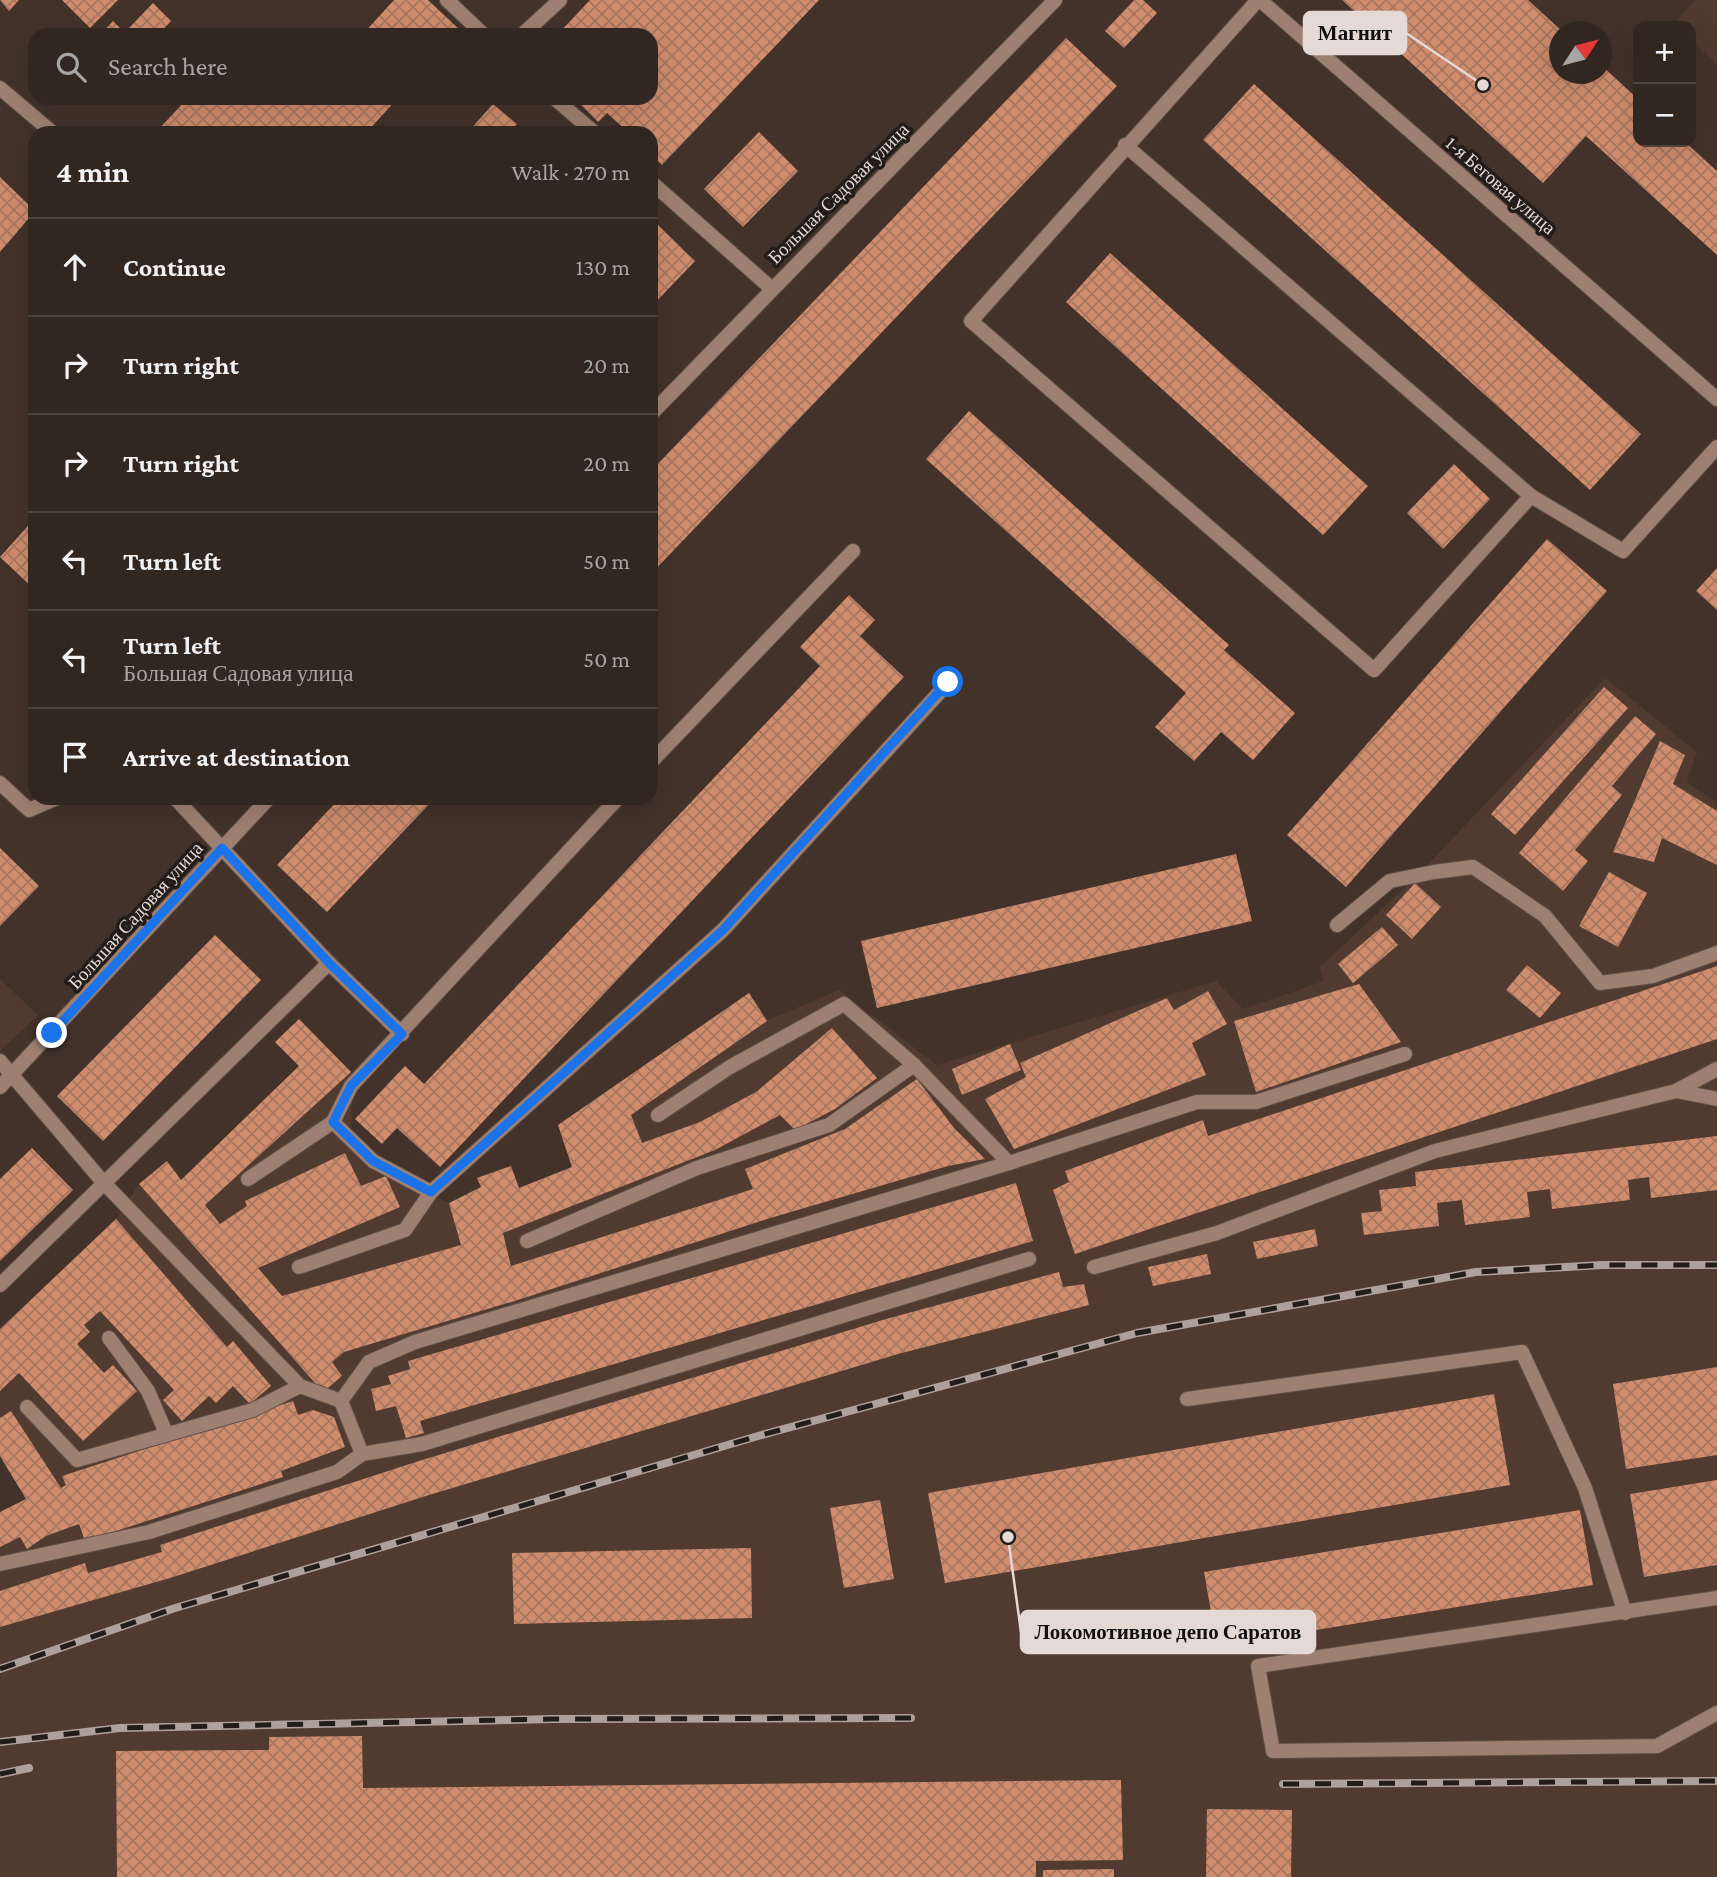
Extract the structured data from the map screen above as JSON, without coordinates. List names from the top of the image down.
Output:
{
  "streets": {
    "street": ["1-я Беговая улица", "Большая Садовая улица"]
  },
  "places": ["Магнит", "Локомотивное депо Саратов"],
  "north": "top right",
  "page": {
    "map_buttons": ["+", "−"],
    "search": "Search here",
    "heading": ["4 min", "Walk · 270 m"],
    "list": [
      ["Continue", "130 m"],
      ["Turn right", "20 m"],
      ["Turn right", "20 m"],
      ["Turn left", "50 m"],
      ["Turn left", "Большая Садовая улица", "50 m"],
      "Arrive at destination"
    ]
  }
}
